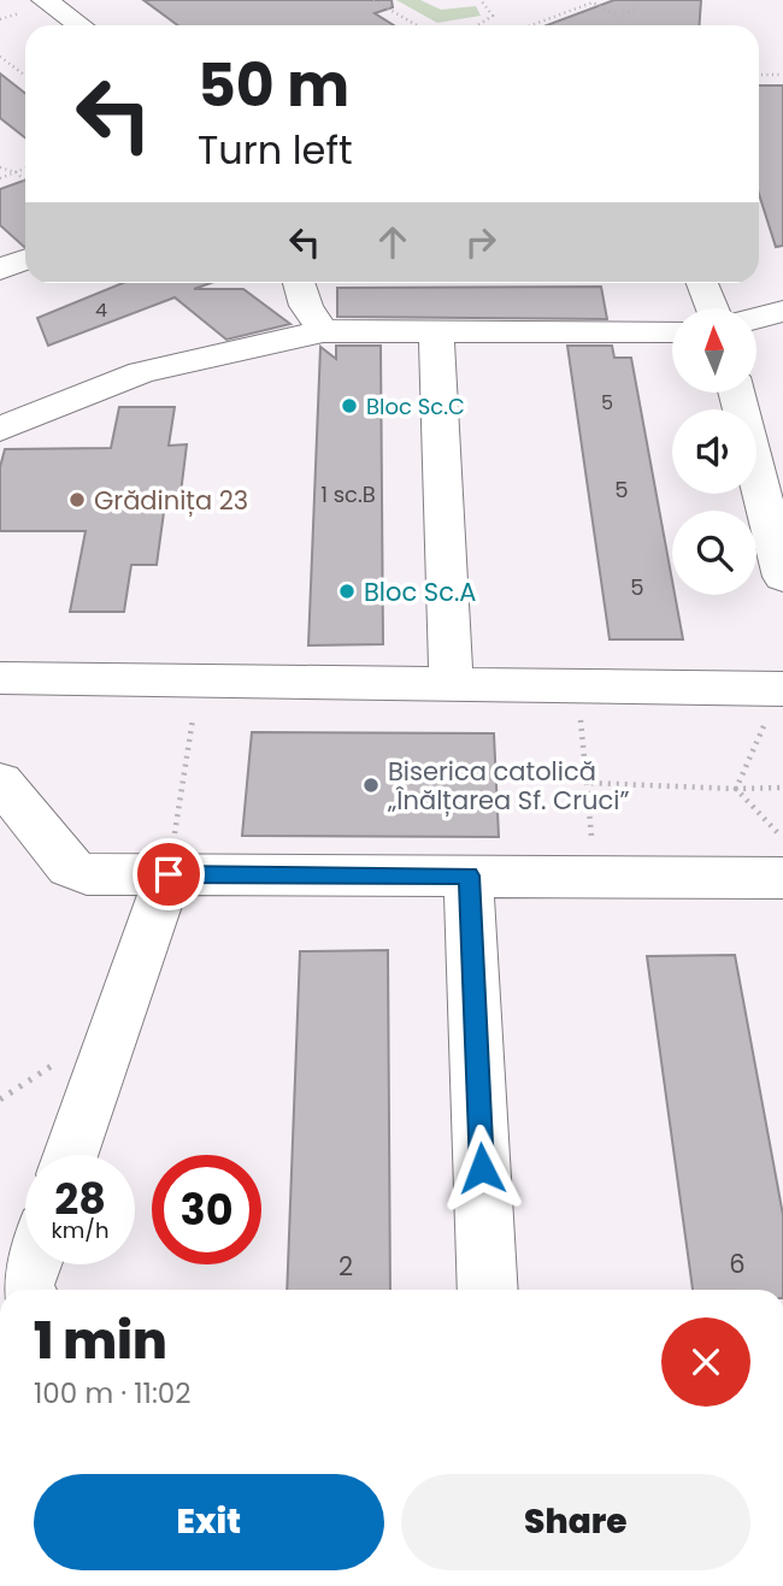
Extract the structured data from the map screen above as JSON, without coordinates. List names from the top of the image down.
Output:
{
  "places": [
    "Bloc Sc.C",
    "Grădinița 23",
    "Bloc Sc.A",
    "Biserica catolică „Înălțarea Sf. Cruci”"
  ],
  "house_numbers": [
    "4",
    "5",
    "5",
    "1 sc.B",
    "5",
    "6",
    "2"
  ],
  "north": "top",
  "page": {
    "turn": ["50 m", "Turn left"],
    "speed": "28 km/h",
    "limit": "30",
    "heading": ["1 min", "100 m · 11:02"],
    "buttons": ["Exit", "Share"]
  }
}
